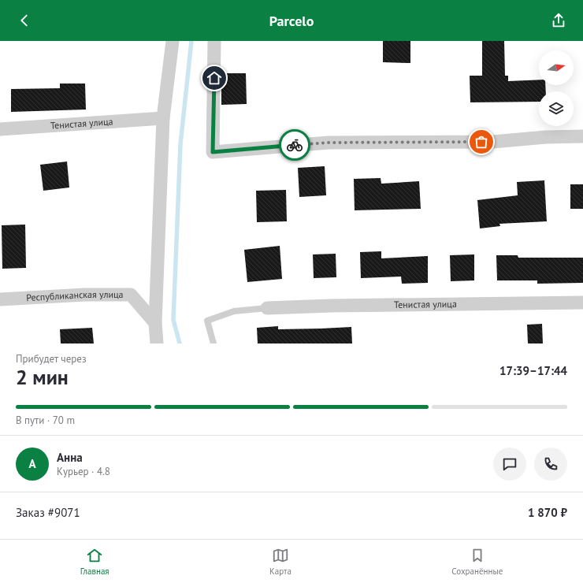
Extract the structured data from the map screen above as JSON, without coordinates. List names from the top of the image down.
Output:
{
  "streets": {
    "street": ["Тенистая улица", "Республиканская улица"]
  },
  "north": "right",
  "page": {
    "header": "Parcelo",
    "heading": ["2 мин", "Прибудет через", "17:39–17:44"],
    "panel": [
      "Анна",
      "Курьер · 4.8",
      "Заказ #9071",
      "1 870 ₽"
    ],
    "bar": "В пути · 70 m",
    "round": "А",
    "tabs": ["Главная", "Карта", "Сохранённые"]
  }
}
